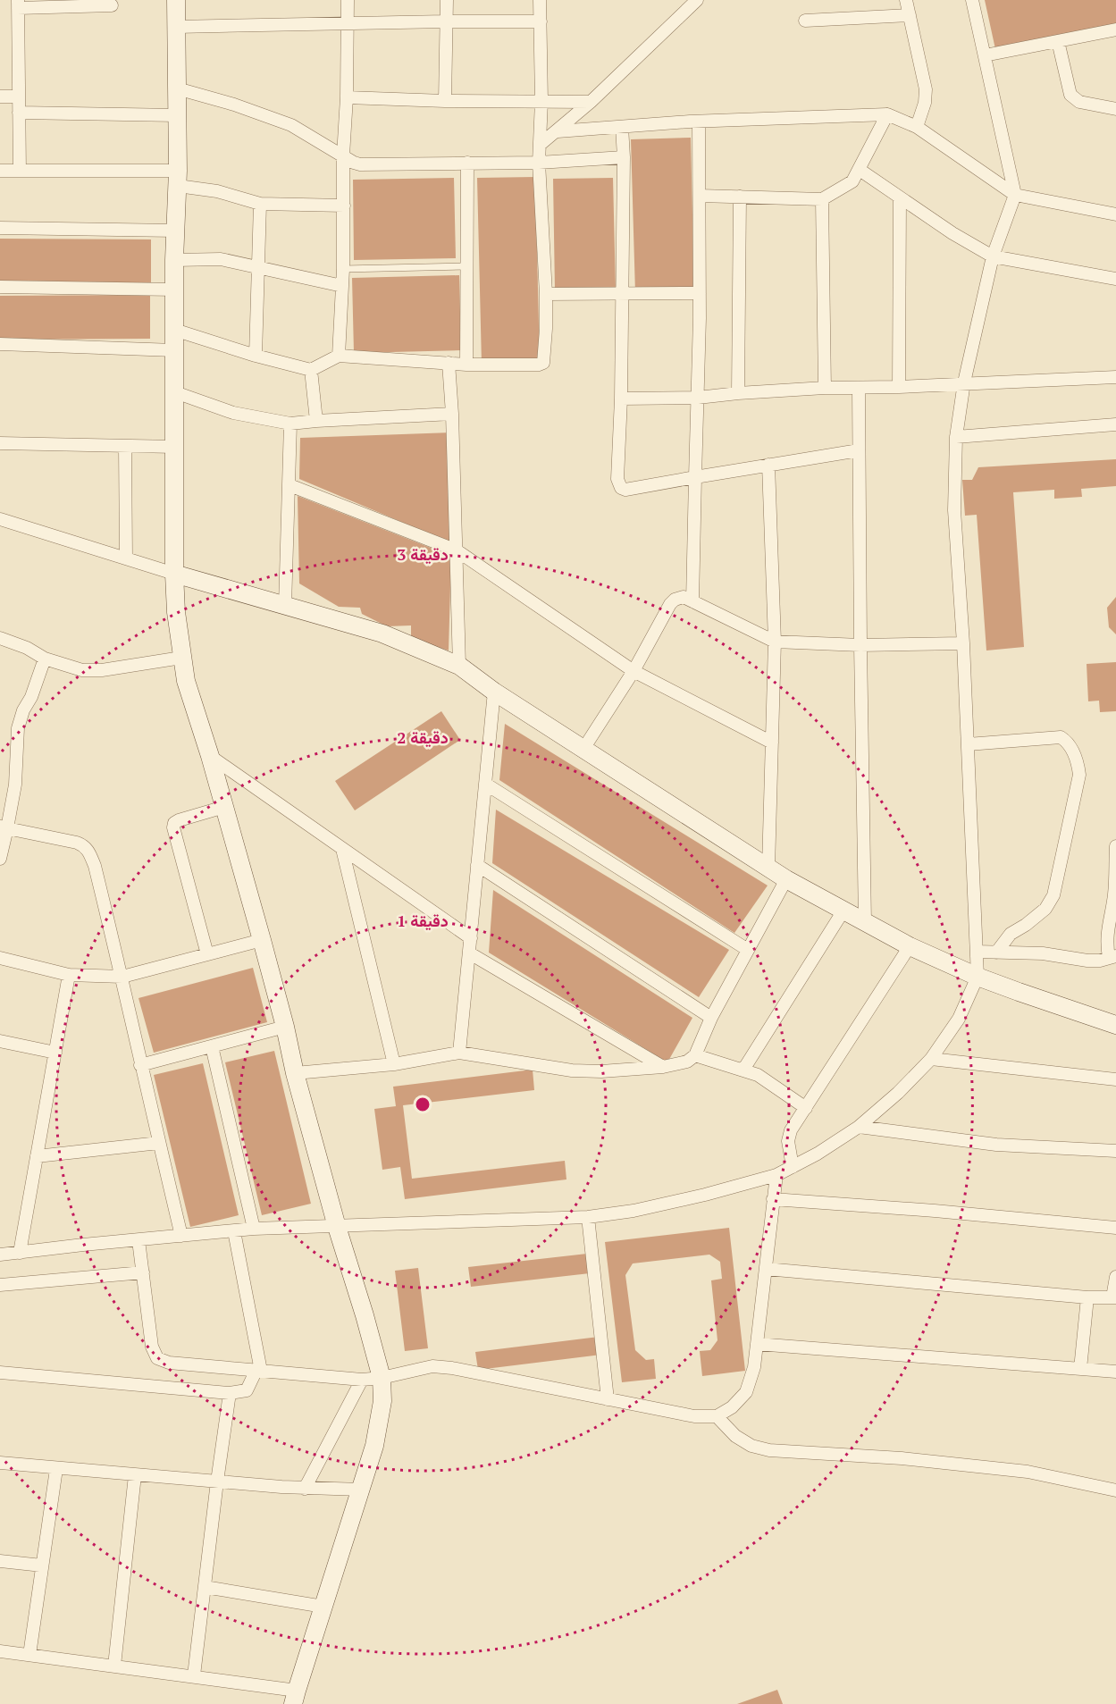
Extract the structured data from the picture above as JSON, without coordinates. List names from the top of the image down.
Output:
{
  "rings": ["3 دقيقة", "2 دقيقة", "1 دقيقة"]
}
